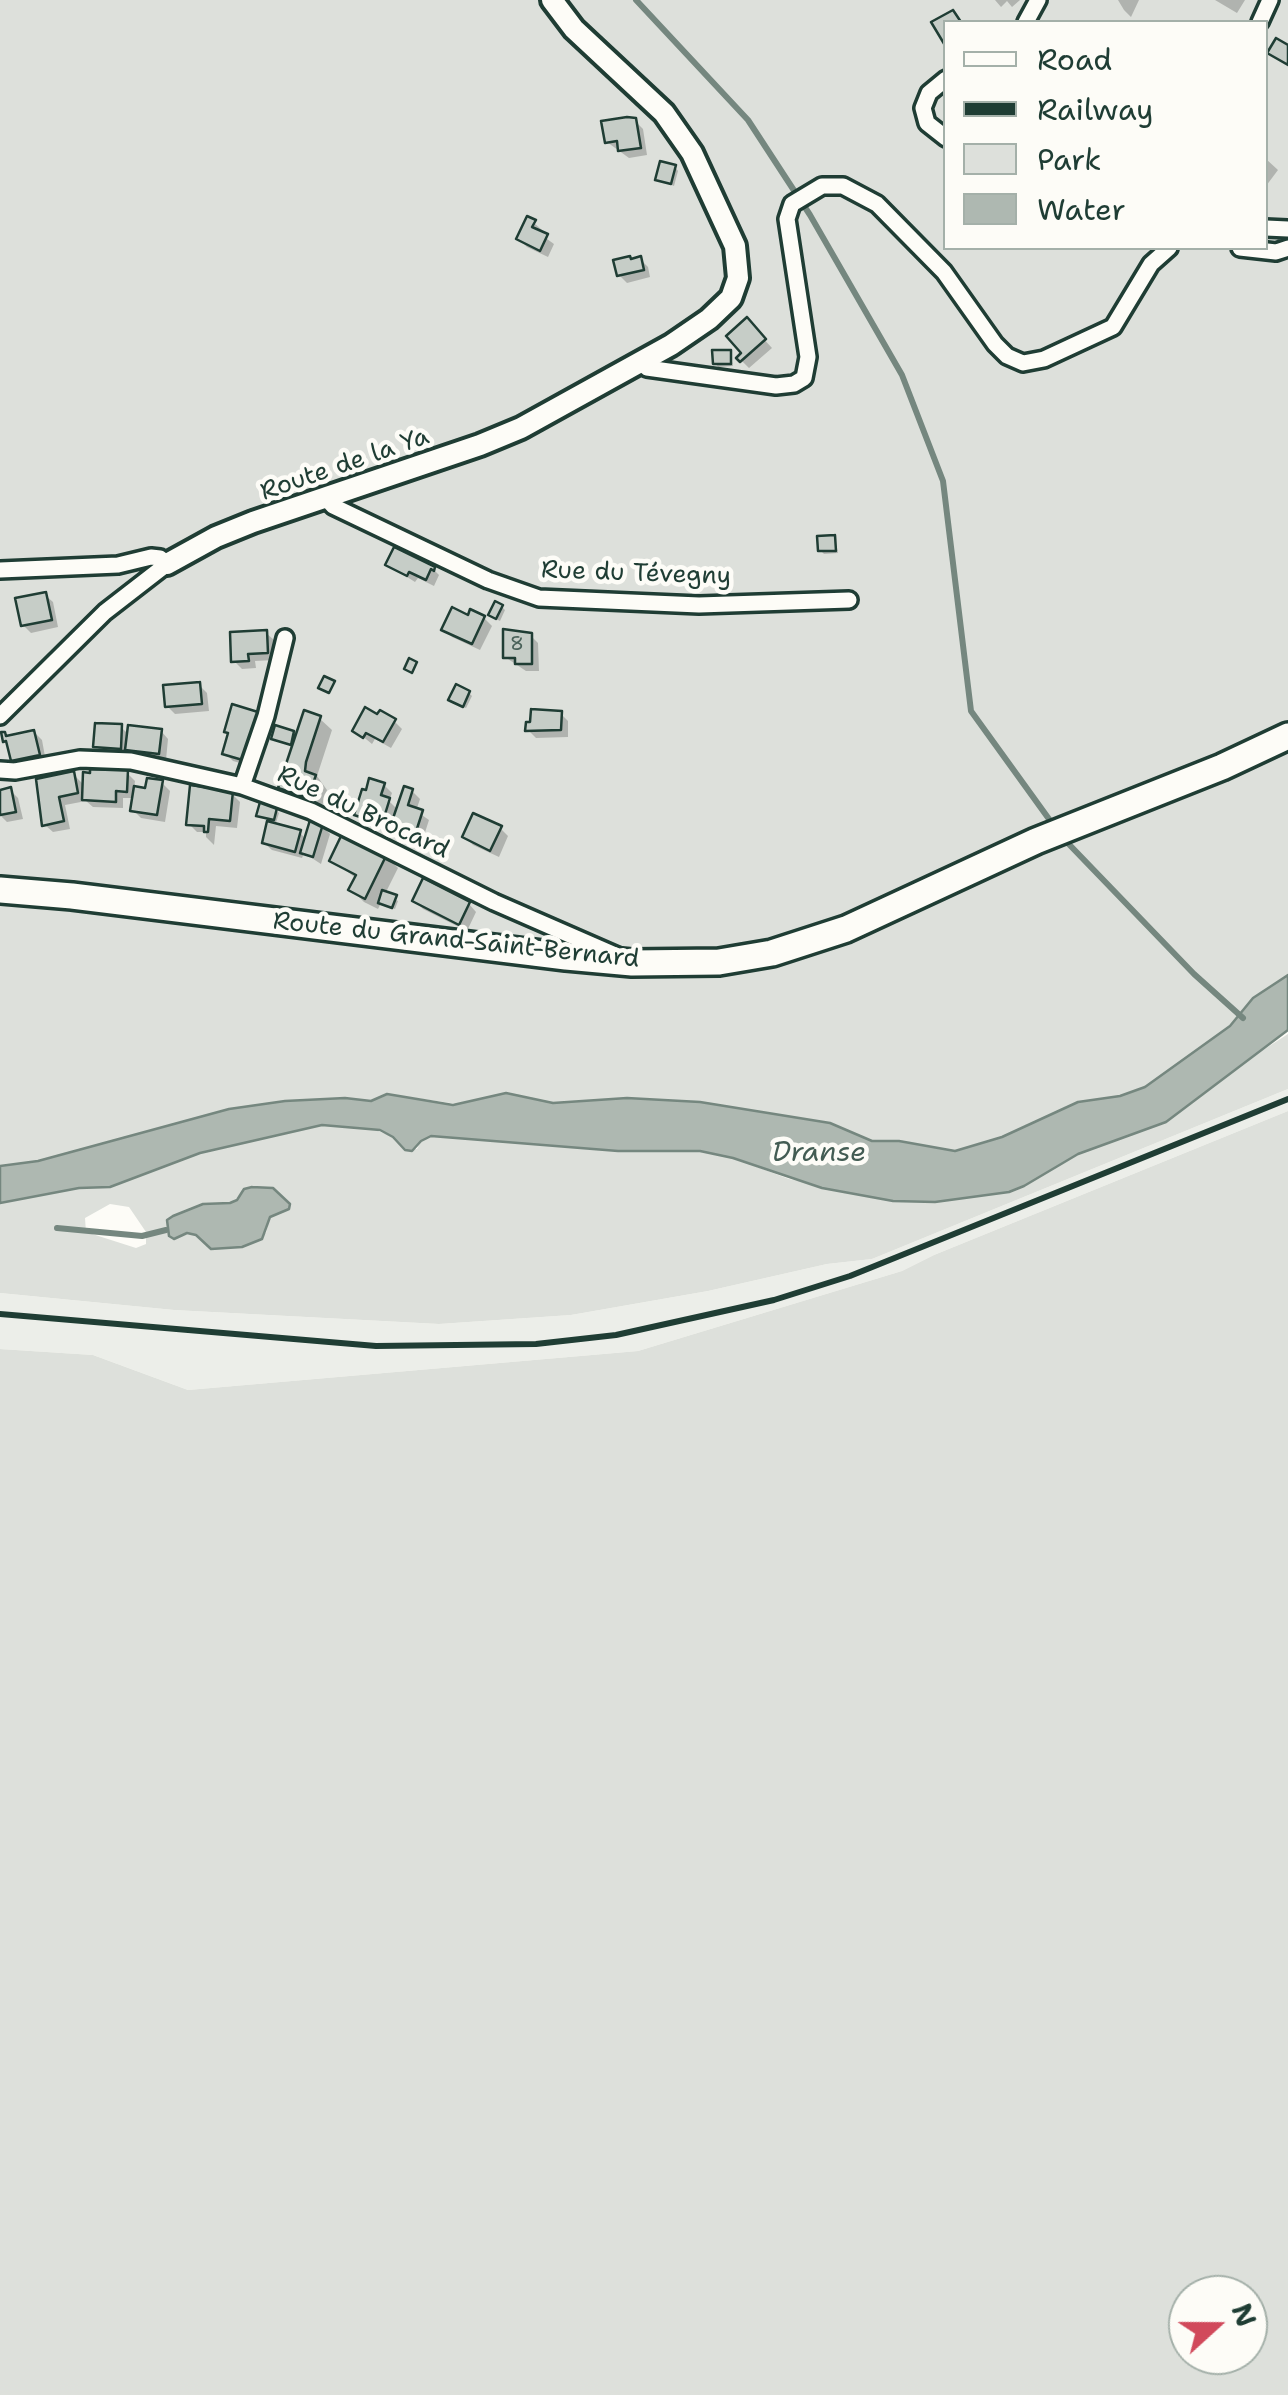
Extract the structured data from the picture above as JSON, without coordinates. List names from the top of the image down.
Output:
{
  "streets": {
    "main road": ["Route du Grand-Saint-Bernard"],
    "street": ["Route de la Ya", "Rue du Tévegny", "Rue du Brocard"]
  },
  "crossings": [
    ["Route de la Ya", "Rue du Tévegny"],
    ["Rue du Brocard", "Route du Grand-Saint-Bernard"]
  ],
  "water": ["Dranse"],
  "house_numbers": ["8"],
  "legend": [
    "Road",
    "Railway",
    "Park",
    "Water"
  ],
  "north": "right"
}
